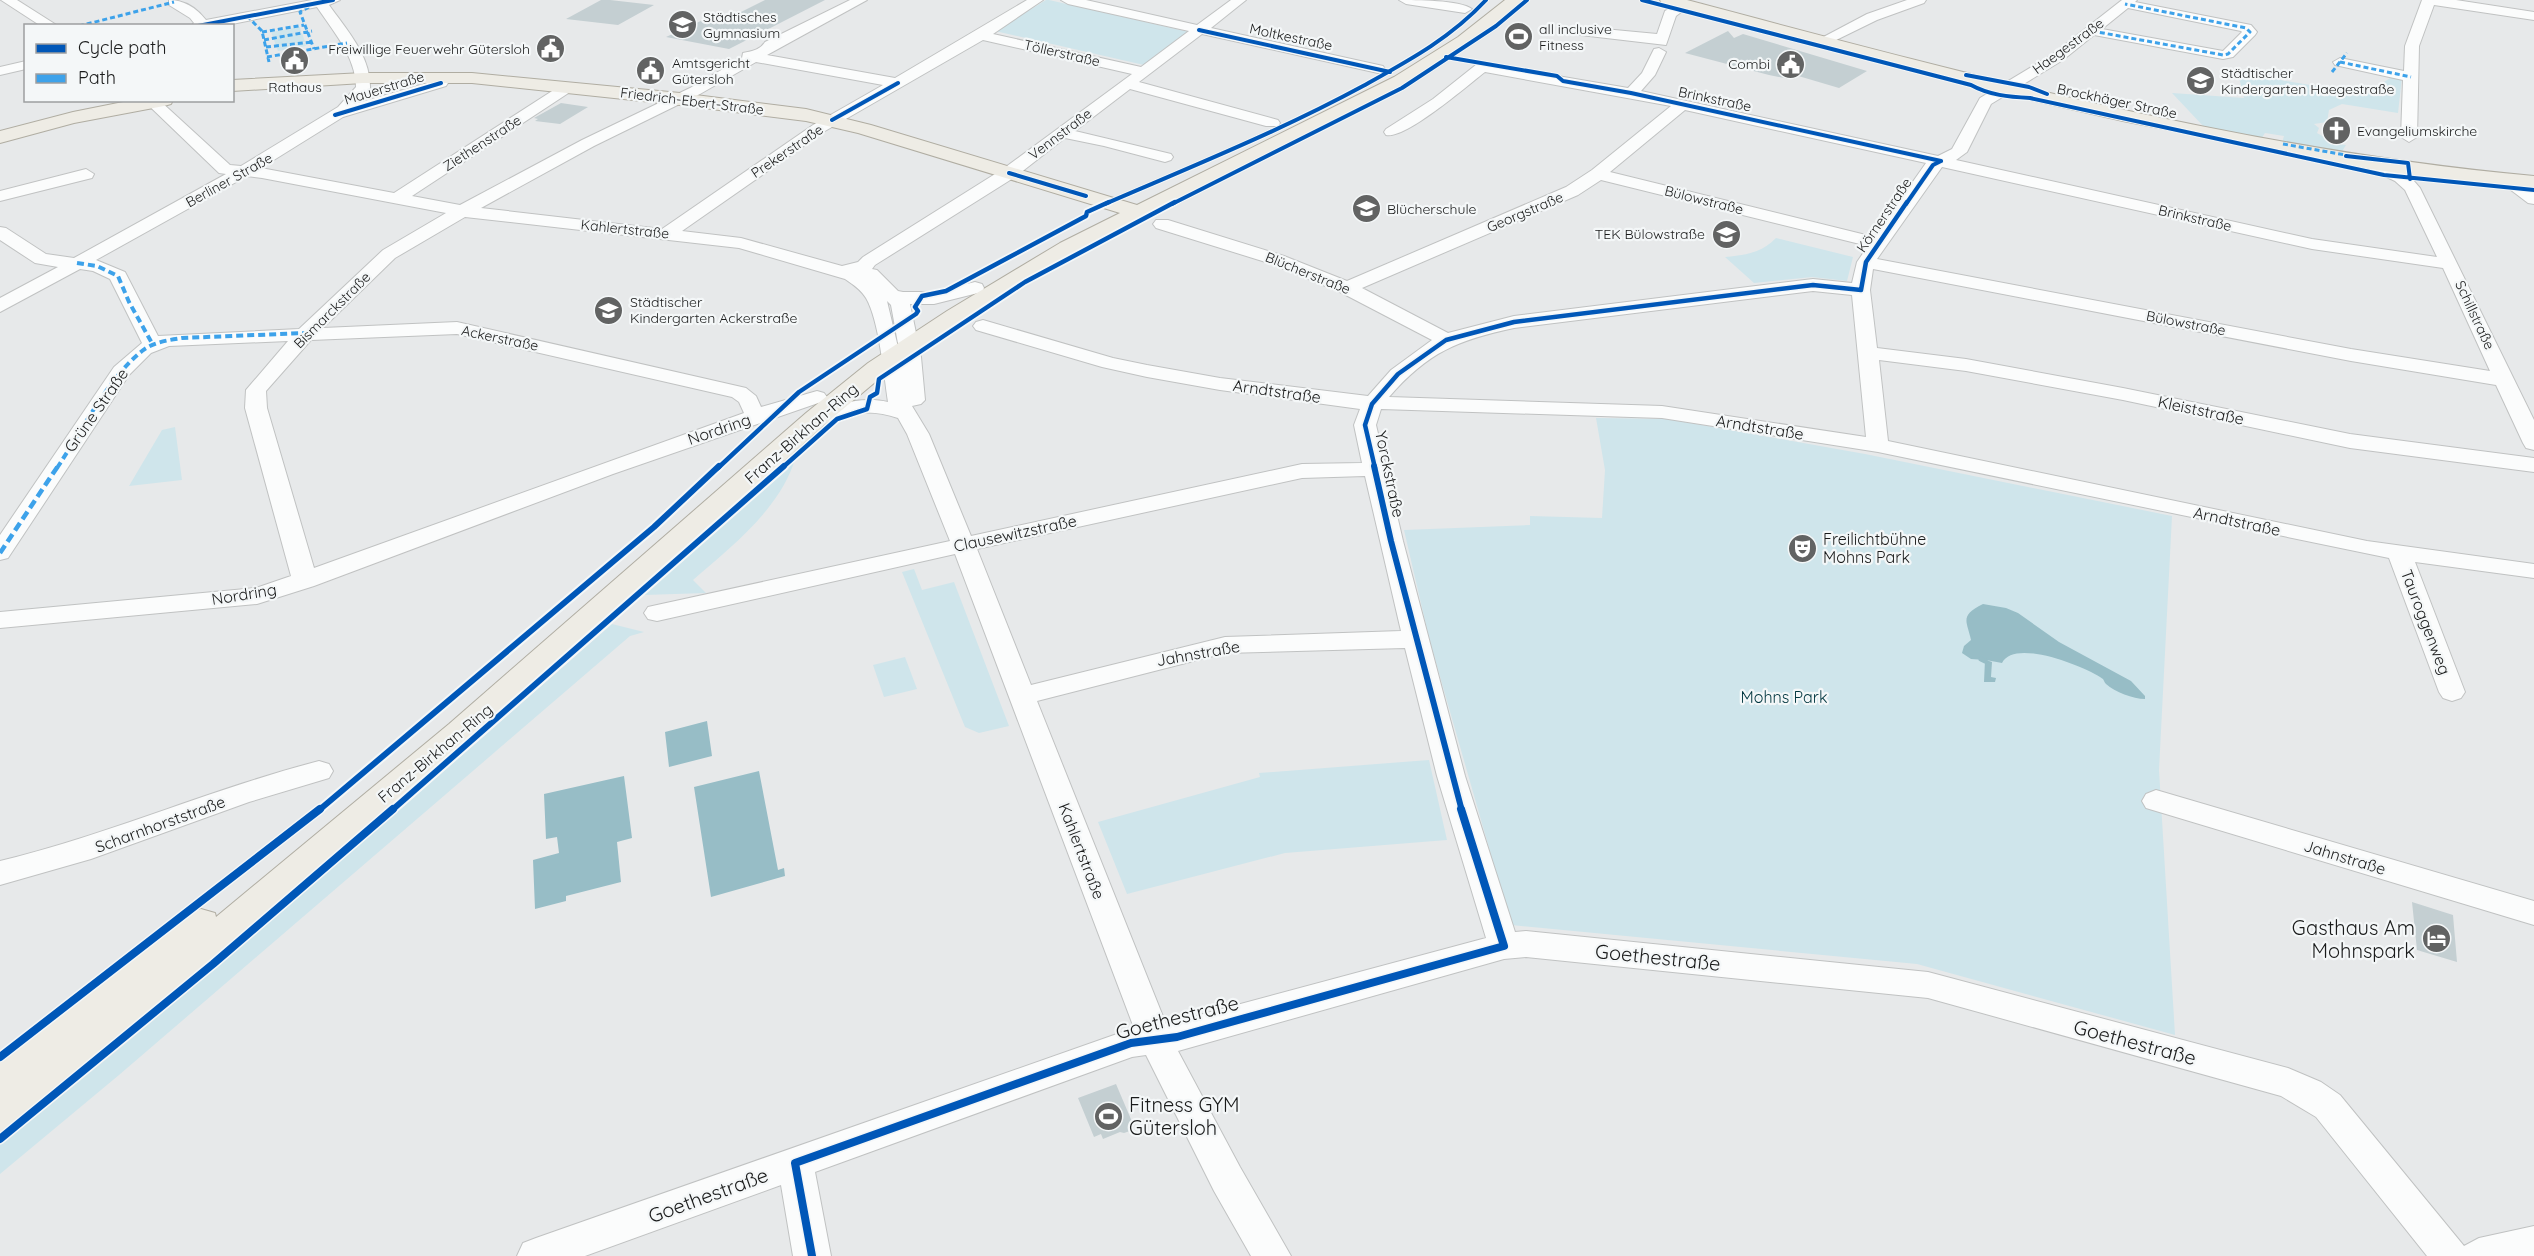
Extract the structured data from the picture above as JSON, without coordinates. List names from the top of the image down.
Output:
{
  "streets": {
    "main road": [
      "Friedrich-Ebert-Straße",
      "Brockhäger Straße",
      "Nordring",
      "Franz-Birkhan-Ring"
    ],
    "street": [
      "Moltkestraße",
      "Haegestraße",
      "Töllerstraße",
      "Mauerstraße",
      "Brinkstraße",
      "Vennstraße",
      "Ziethenstraße",
      "Prekerstraße",
      "Berliner Straße",
      "Bülowstraße",
      "Georgstraße",
      "Körnerstraße",
      "Kahlertstraße",
      "Blücherstraße",
      "Bismarckstraße",
      "Schillstraße",
      "Ackerstraße",
      "Arndtstraße",
      "Grüne Straße",
      "Kleiststraße",
      "Yorckstraße",
      "Clausewitzstraße",
      "Tauroggenweg",
      "Jahnstraße",
      "Scharnhorststraße",
      "Goethestraße"
    ]
  },
  "crossings": [
    ["Moltkestraße", "Vennstraße"],
    ["Haegestraße", "Brockhäger Straße"],
    ["Haegestraße", "Körnerstraße"],
    ["Töllerstraße", "Vennstraße"],
    ["Töllerstraße", "Prekerstraße"],
    ["Mauerstraße", "Friedrich-Ebert-Straße"],
    ["Mauerstraße", "Berliner Straße"],
    ["Brinkstraße", "Georgstraße"],
    ["Brinkstraße", "Körnerstraße"],
    ["Brinkstraße", "Schillstraße"],
    ["Friedrich-Ebert-Straße", "Vennstraße"],
    ["Friedrich-Ebert-Straße", "Ziethenstraße"],
    ["Friedrich-Ebert-Straße", "Prekerstraße"],
    ["Friedrich-Ebert-Straße", "Berliner Straße"],
    ["Friedrich-Ebert-Straße", "Bismarckstraße"],
    ["Friedrich-Ebert-Straße", "Nordring"],
    ["Brockhäger Straße", "Körnerstraße"],
    ["Brockhäger Straße", "Schillstraße"],
    ["Vennstraße", "Kahlertstraße"],
    ["Ziethenstraße", "Kahlertstraße"],
    ["Prekerstraße", "Kahlertstraße"],
    ["Berliner Straße", "Kahlertstraße"],
    ["Bülowstraße", "Georgstraße"],
    ["Bülowstraße", "Körnerstraße"],
    ["Bülowstraße", "Schillstraße"],
    ["Georgstraße", "Blücherstraße"],
    ["Körnerstraße", "Arndtstraße"],
    ["Körnerstraße", "Kleiststraße"],
    ["Kahlertstraße", "Bismarckstraße"],
    ["Kahlertstraße", "Nordring"],
    ["Kahlertstraße", "Clausewitzstraße"],
    ["Kahlertstraße", "Jahnstraße"],
    ["Kahlertstraße", "Goethestraße"],
    ["Bismarckstraße", "Ackerstraße"],
    ["Bismarckstraße", "Nordring"],
    ["Ackerstraße", "Grüne Straße"],
    ["Ackerstraße", "Nordring"],
    ["Arndtstraße", "Yorckstraße"],
    ["Arndtstraße", "Tauroggenweg"],
    ["Nordring", "Franz-Birkhan-Ring"],
    ["Yorckstraße", "Clausewitzstraße"],
    ["Yorckstraße", "Jahnstraße"],
    ["Yorckstraße", "Goethestraße"]
  ],
  "parks": ["Mohns Park"],
  "places": {
    "school or university": [
      "Städtisches Gymnasium",
      "Städtischer Kindergarten Haegestraße",
      "Blücherschule",
      "TEK Bülowstraße",
      "Städtischer Kindergarten Ackerstraße"
    ],
    "sports": ["all inclusive Fitness", "Fitness GYM Gütersloh"],
    "public building": [
      "Freiwillige Feuerwehr Gütersloh",
      "Rathaus",
      "Combi",
      "Amtsgericht Gütersloh"
    ],
    "church": ["Evangeliumskirche"],
    "theatre": ["Freilichtbühne Mohns Park"],
    "hotel": ["Gasthaus Am Mohnspark"]
  },
  "legend": ["Cycle path", "Path"]
}
